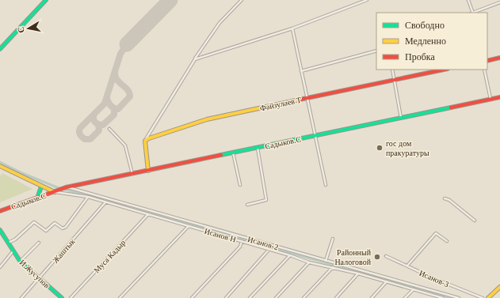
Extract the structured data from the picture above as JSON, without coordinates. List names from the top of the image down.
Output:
{
  "streets": {
    "street": [
      "Файзулаев Т",
      "Садыков.С",
      "Исанов Н",
      "Исанов-2",
      "Жаштык",
      "Муса Кадыр",
      "И.Жусупов",
      "Исанов-3"
    ]
  },
  "crossings": [
    ["Садыков.С", "Исанов Н"],
    ["Садыков.С", "Исанов-2"],
    ["Исанов Н", "Жаштык"],
    ["Исанов Н", "Муса Кадыр"],
    ["Жаштык", "И.Жусупов"]
  ],
  "places": ["гос дом пракуратуры", "Районный Налоговой"],
  "legend": ["Свободно", "Медленно", "Пробка"],
  "north": "left"
}
